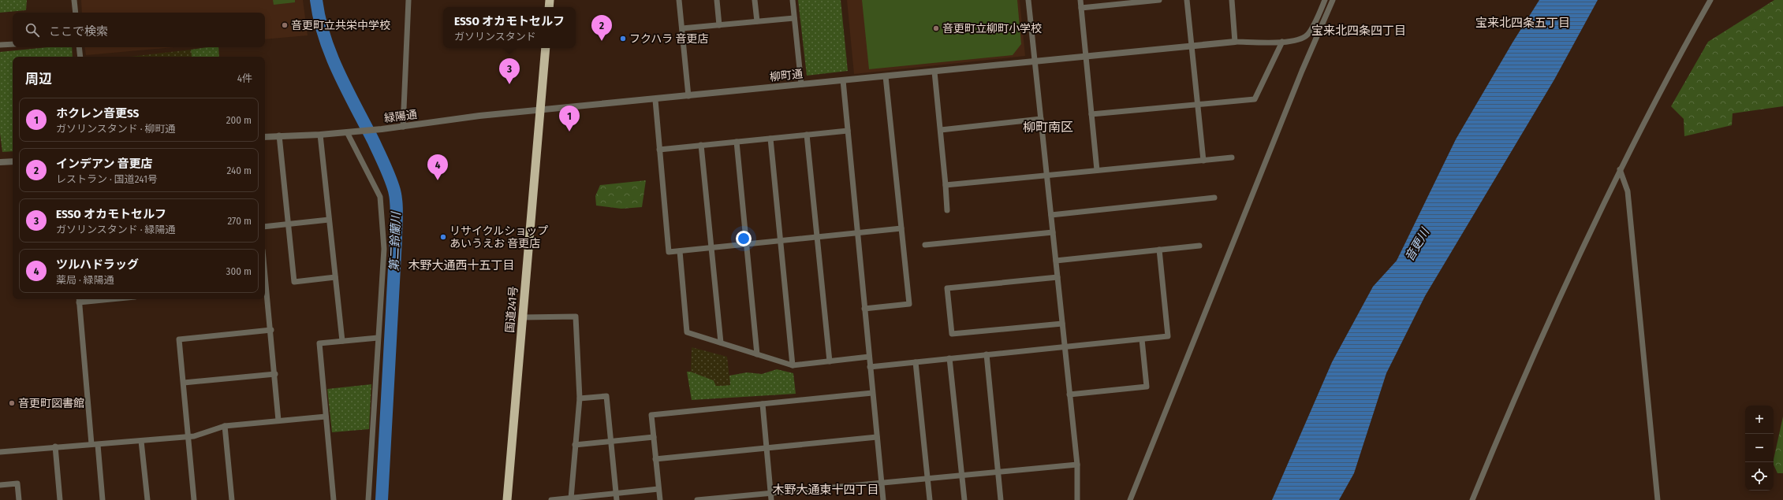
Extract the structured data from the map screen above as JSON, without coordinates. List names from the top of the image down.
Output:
{
  "streets": {
    "highway": ["国道241号"],
    "street": ["柳町通", "緑陽通"]
  },
  "crossings": [
    ["柳町通", "緑陽通"],
    ["柳町通", "国道241号"],
    ["緑陽通", "国道241号"]
  ],
  "districts": [
    "宝来北四条五丁目",
    "宝来北四条四丁目",
    "柳町南区",
    "木野大通西十五丁目",
    "木野大通東十四丁目"
  ],
  "water": ["第二鈴蘭川", "音更川"],
  "places": [
    "音更町立共栄中学校",
    "音更町立柳町小学校",
    "フクハラ 音更店",
    "リサイクルショップ あいうえお 音更店",
    "音更町図書館"
  ],
  "page": {
    "popup": ["ESSO オカモトセルフ", "ガソリンスタンド"],
    "search": "ここで検索",
    "pins": [
      "2",
      "3",
      "1",
      "4"
    ],
    "heading": ["周辺", "4件"],
    "list": [
      {
        "mark": "1",
        "name": "ホクレン音更SS",
        "note": "ガソリンスタンド · 柳町通",
        "value": "200 m"
      },
      {
        "mark": "2",
        "name": "インデアン 音更店",
        "note": "レストラン · 国道241号",
        "value": "240 m"
      },
      {
        "mark": "3",
        "name": "ESSO オカモトセルフ",
        "note": "ガソリンスタンド · 緑陽通",
        "value": "270 m"
      },
      {
        "mark": "4",
        "name": "ツルハドラッグ",
        "note": "薬局 · 緑陽通",
        "value": "300 m"
      }
    ],
    "map_buttons": ["+", "−"]
  }
}
